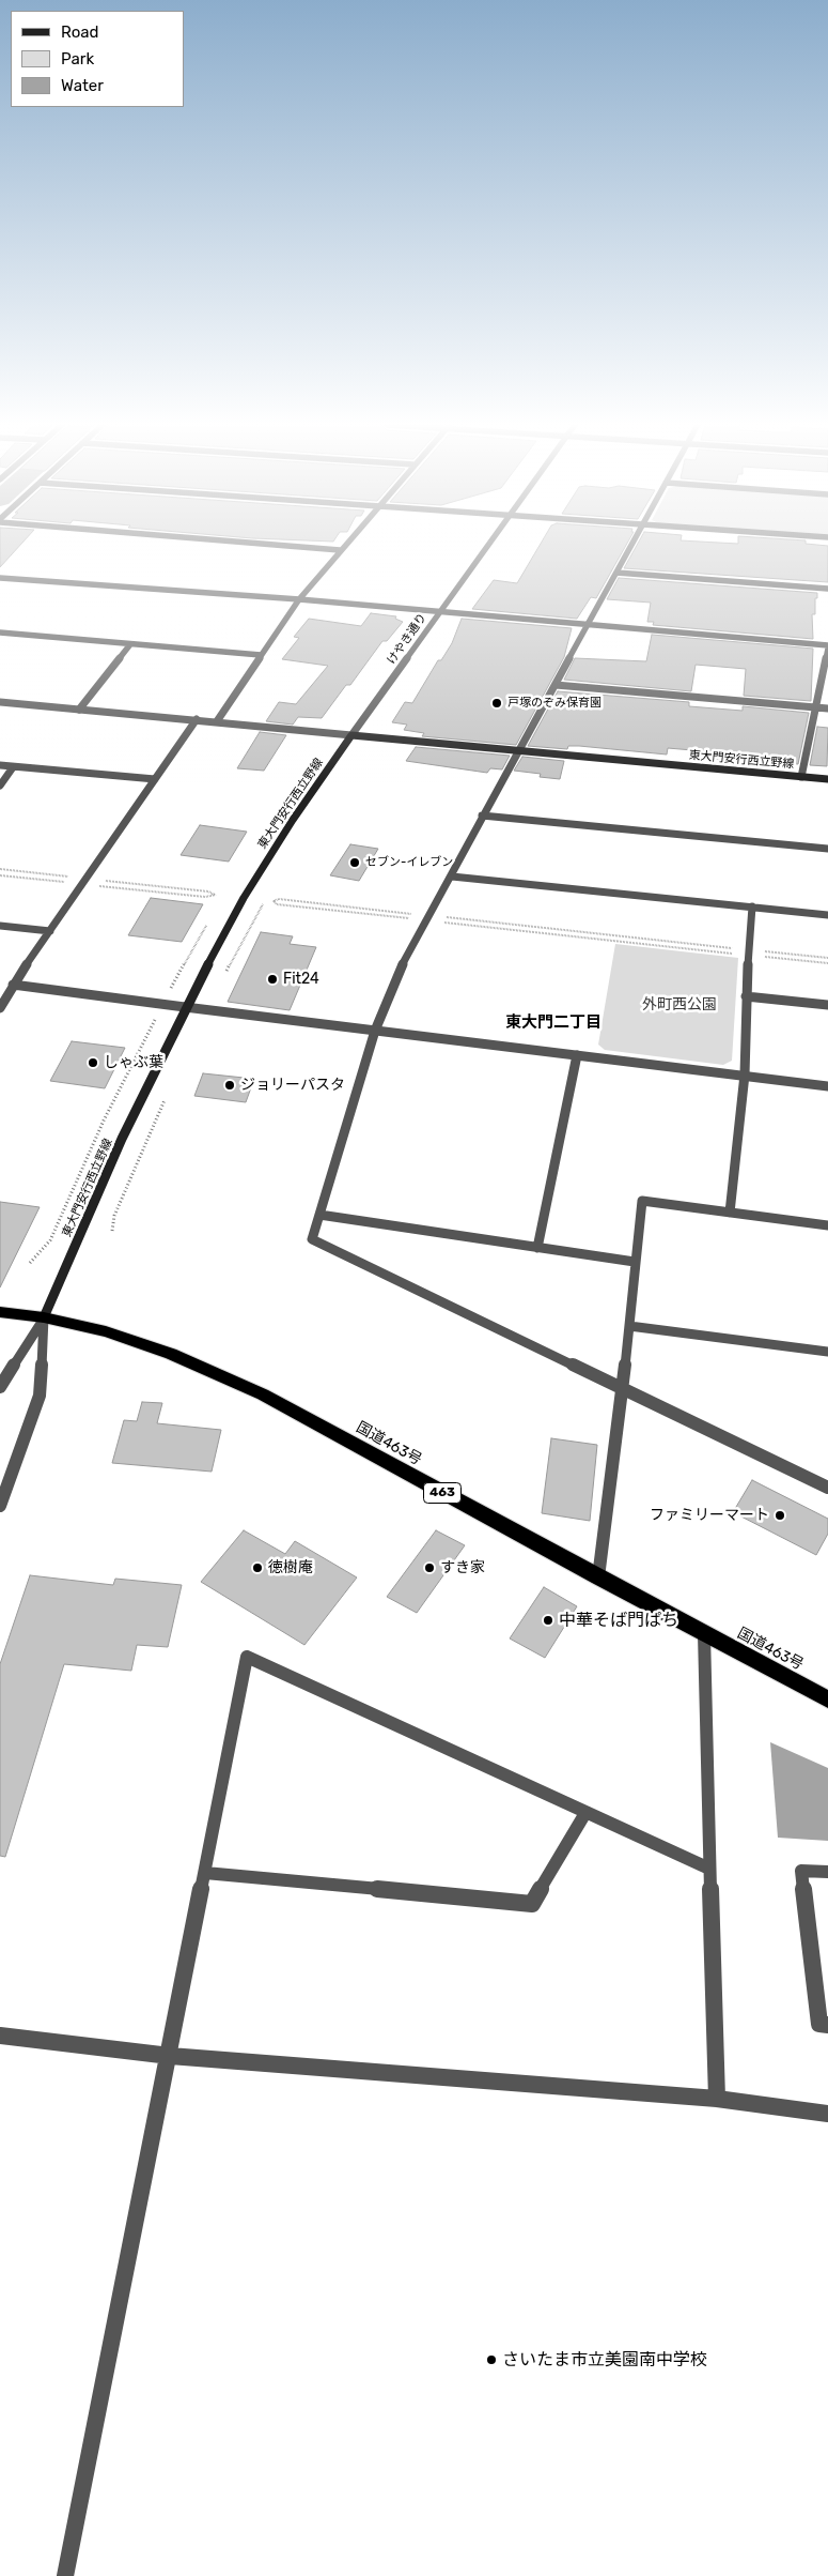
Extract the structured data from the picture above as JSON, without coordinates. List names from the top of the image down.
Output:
{
  "streets": {
    "highway": ["国道463号", "463"],
    "main road": ["東大門安行西立野線"],
    "street": ["けやき通り"]
  },
  "crossings": [
    ["けやき通り", "東大門安行西立野線"],
    ["東大門安行西立野線", "国道463号"]
  ],
  "districts": ["東大門二丁目"],
  "parks": ["外町西公園"],
  "places": [
    "戸塚のぞみ保育園",
    "セブン-イレブン",
    "Fit24",
    "しゃぶ葉",
    "ジョリーパスタ",
    "ファミリーマート",
    "徳樹庵",
    "すき家",
    "中華そば門ぱち",
    "さいたま市立美園南中学校"
  ],
  "legend": ["Road", "Park", "Water"]
}
